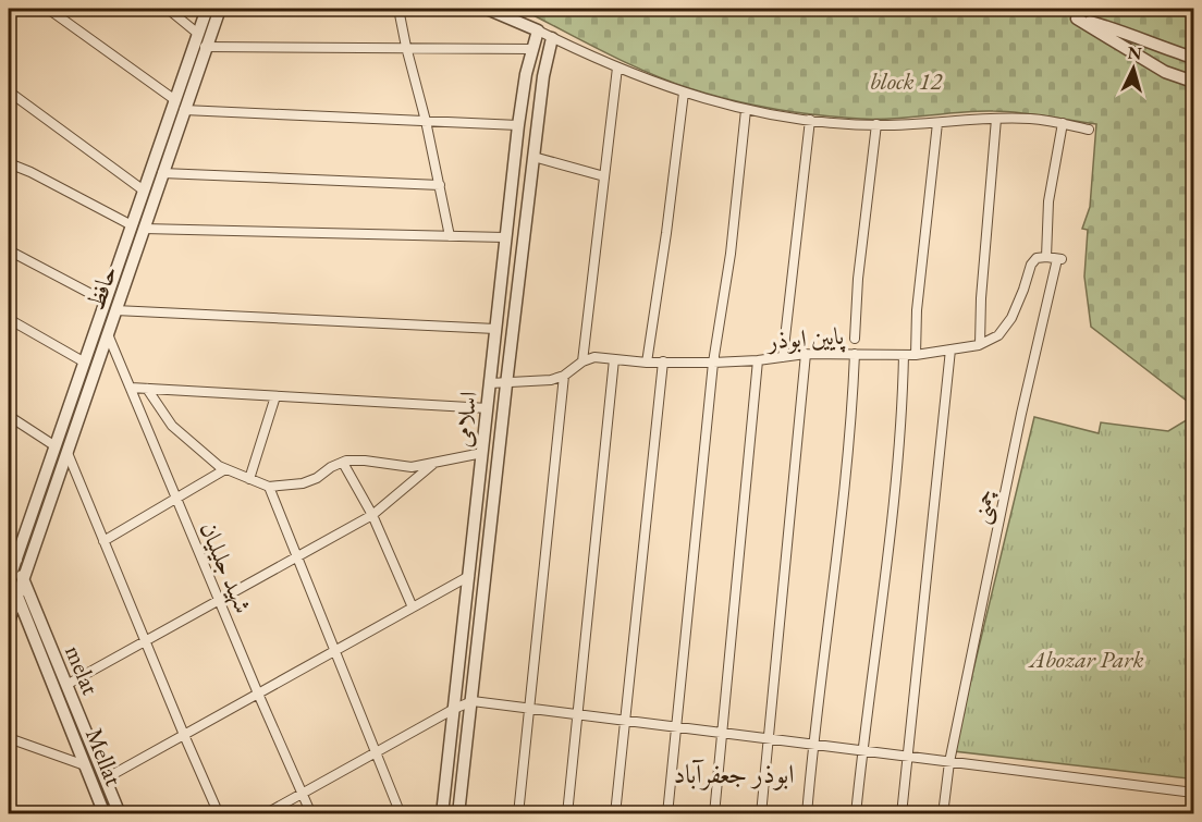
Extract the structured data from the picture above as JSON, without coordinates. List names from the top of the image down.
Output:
{
  "streets": {
    "street": [
      "حافظ",
      "پایین ابوذر",
      "اسلامی",
      "چمنی",
      "شهید جلیلیان",
      "melat",
      "Mellat"
    ]
  },
  "crossings": [
    ["حافظ", "شهید جلیلیان"],
    ["حافظ", "melat"],
    ["حافظ", "Mellat"],
    ["پایین ابوذر", "چمنی"]
  ],
  "districts": ["ابوذر جعفرآباد"],
  "parks": ["block 12", "Abozar Park"],
  "north": "top"
}
